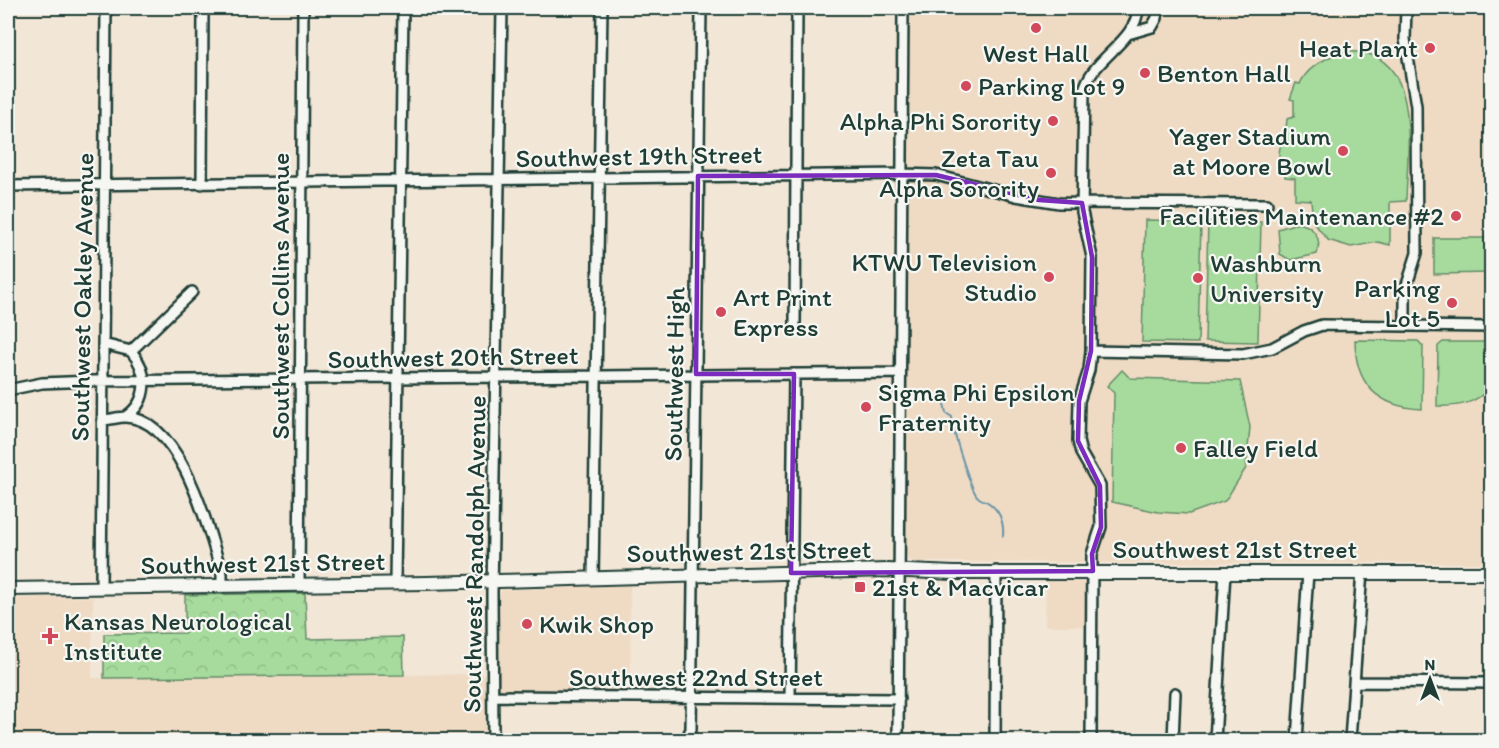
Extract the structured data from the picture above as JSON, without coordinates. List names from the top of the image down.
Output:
{
  "streets": {
    "main road": ["Southwest 21st Street"],
    "street": [
      "Southwest 19th Street",
      "Southwest Collins Avenue",
      "Southwest Oakley Avenue",
      "Southwest 20th Street",
      "Southwest High",
      "Southwest Randolph Avenue",
      "Southwest 22nd Street"
    ]
  },
  "crossings": [
    ["Southwest 19th Street", "Southwest Collins Avenue"],
    ["Southwest 19th Street", "Southwest Oakley Avenue"],
    ["Southwest 19th Street", "Southwest High"],
    ["Southwest 19th Street", "Southwest Randolph Avenue"],
    ["Southwest Collins Avenue", "Southwest 20th Street"],
    ["Southwest Collins Avenue", "Southwest 21st Street"],
    ["Southwest Oakley Avenue", "Southwest 20th Street"],
    ["Southwest Oakley Avenue", "Southwest 21st Street"],
    ["Southwest 20th Street", "Southwest High"],
    ["Southwest 20th Street", "Southwest Randolph Avenue"],
    ["Southwest High", "Southwest 21st Street"],
    ["Southwest High", "Southwest 22nd Street"],
    ["Southwest 21st Street", "Southwest Randolph Avenue"],
    ["Southwest Randolph Avenue", "Southwest 22nd Street"]
  ],
  "places": {
    "other": [
      "West Hall",
      "Heat Plant",
      "Benton Hall",
      "Parking Lot 9",
      "Alpha Phi Sorority",
      "Yager Stadium at Moore Bowl",
      "Zeta Tau Alpha Sorority",
      "Facilities Maintenance #2",
      "KTWU Television Studio",
      "Washburn University",
      "Parking Lot 5",
      "Art Print Express",
      "Sigma Phi Epsilon Fraternity",
      "Falley Field",
      "Kwik Shop"
    ],
    "transit": ["21st & Macvicar"],
    "health": ["Kansas Neurological Institute"]
  },
  "north": "top"
}
